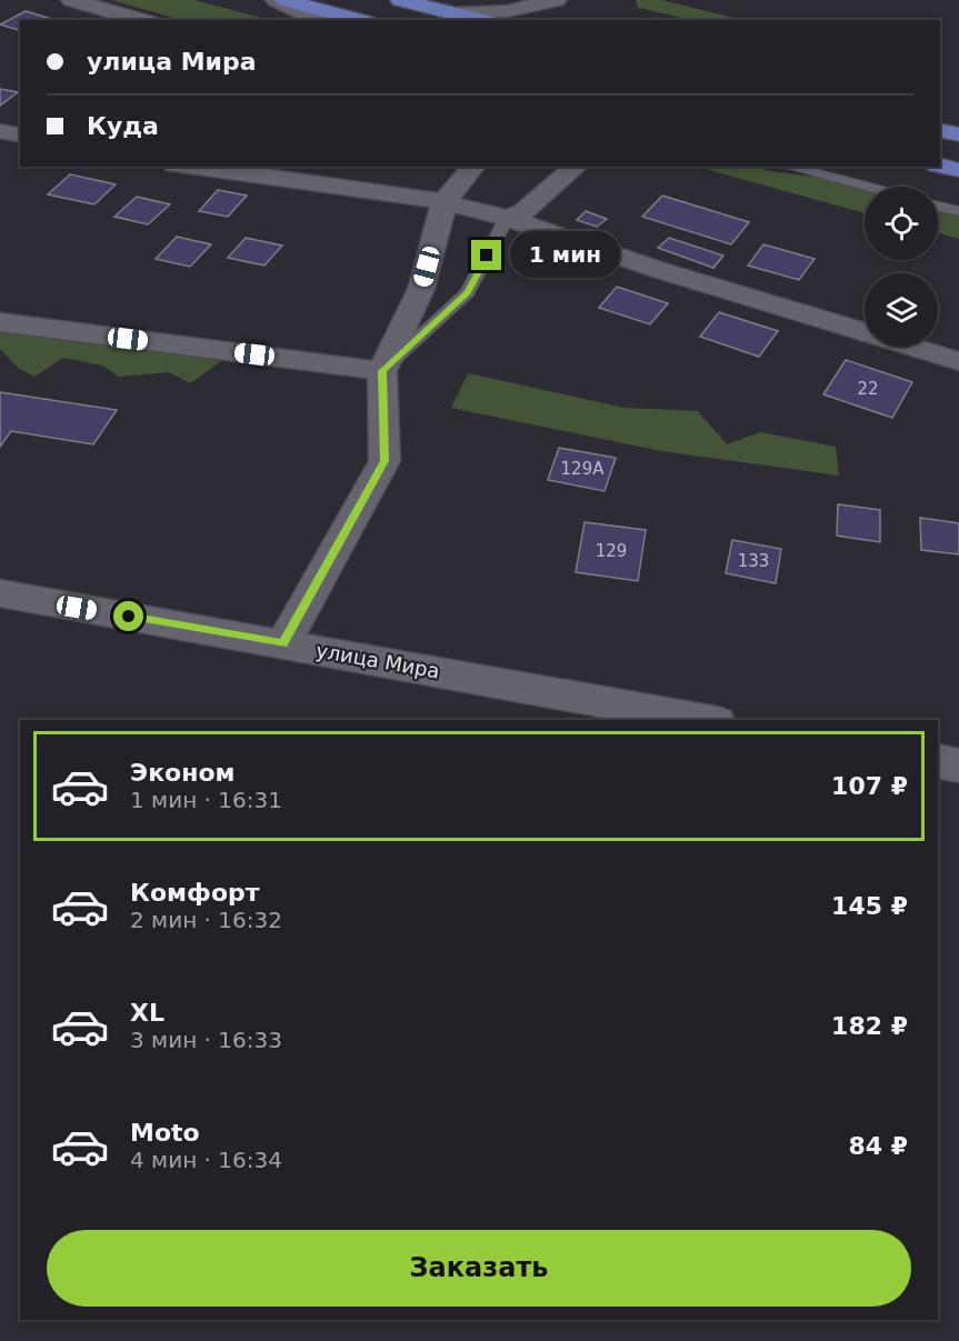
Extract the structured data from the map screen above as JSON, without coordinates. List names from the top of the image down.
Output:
{
  "streets": {
    "street": ["улица Мира"]
  },
  "house_numbers": [
    "22",
    "129А",
    "129",
    "133"
  ],
  "page": {
    "banner": ["улица Мира", "Куда"],
    "bubble": "1 мин",
    "list": [
      {
        "name": "Эконом",
        "note": "1 мин · 16:31",
        "value": "107 ₽"
      },
      {
        "name": "Комфорт",
        "note": "2 мин · 16:32",
        "value": "145 ₽"
      },
      {
        "name": "XL",
        "note": "3 мин · 16:33",
        "value": "182 ₽"
      },
      {
        "name": "Moto",
        "note": "4 мин · 16:34",
        "value": "84 ₽"
      }
    ],
    "buttons": "Заказать"
  }
}
